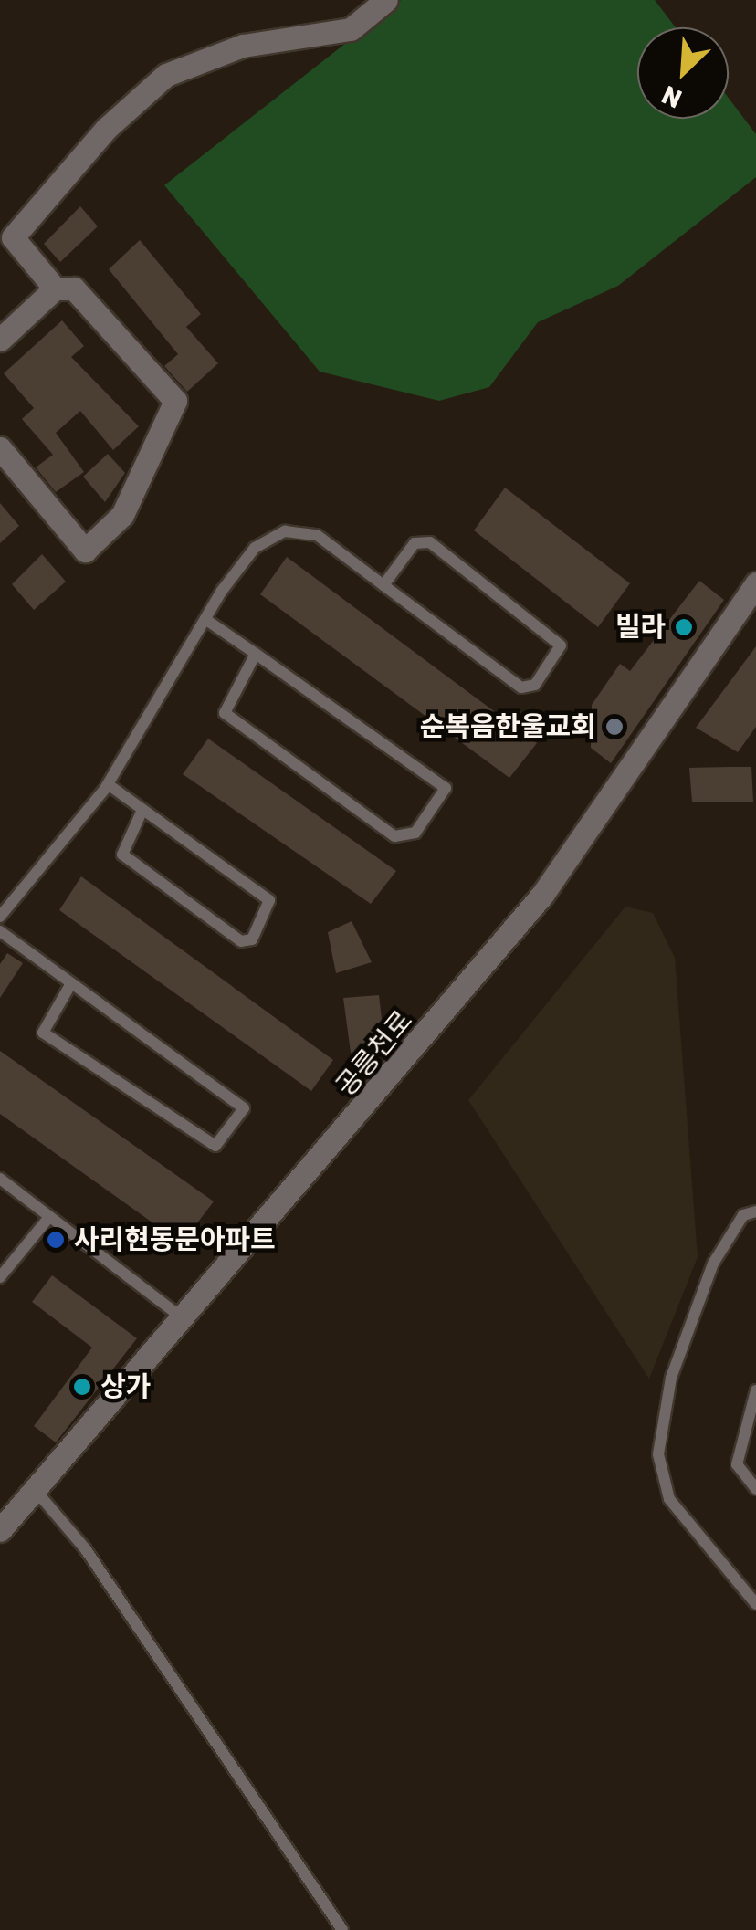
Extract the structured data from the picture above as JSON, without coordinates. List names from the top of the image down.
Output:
{
  "streets": {
    "street": ["공릉천로"]
  },
  "places": [
    "빌라",
    "순복음한울교회",
    "사리현동문아파트",
    "상가"
  ],
  "north": "bottom left"
}
